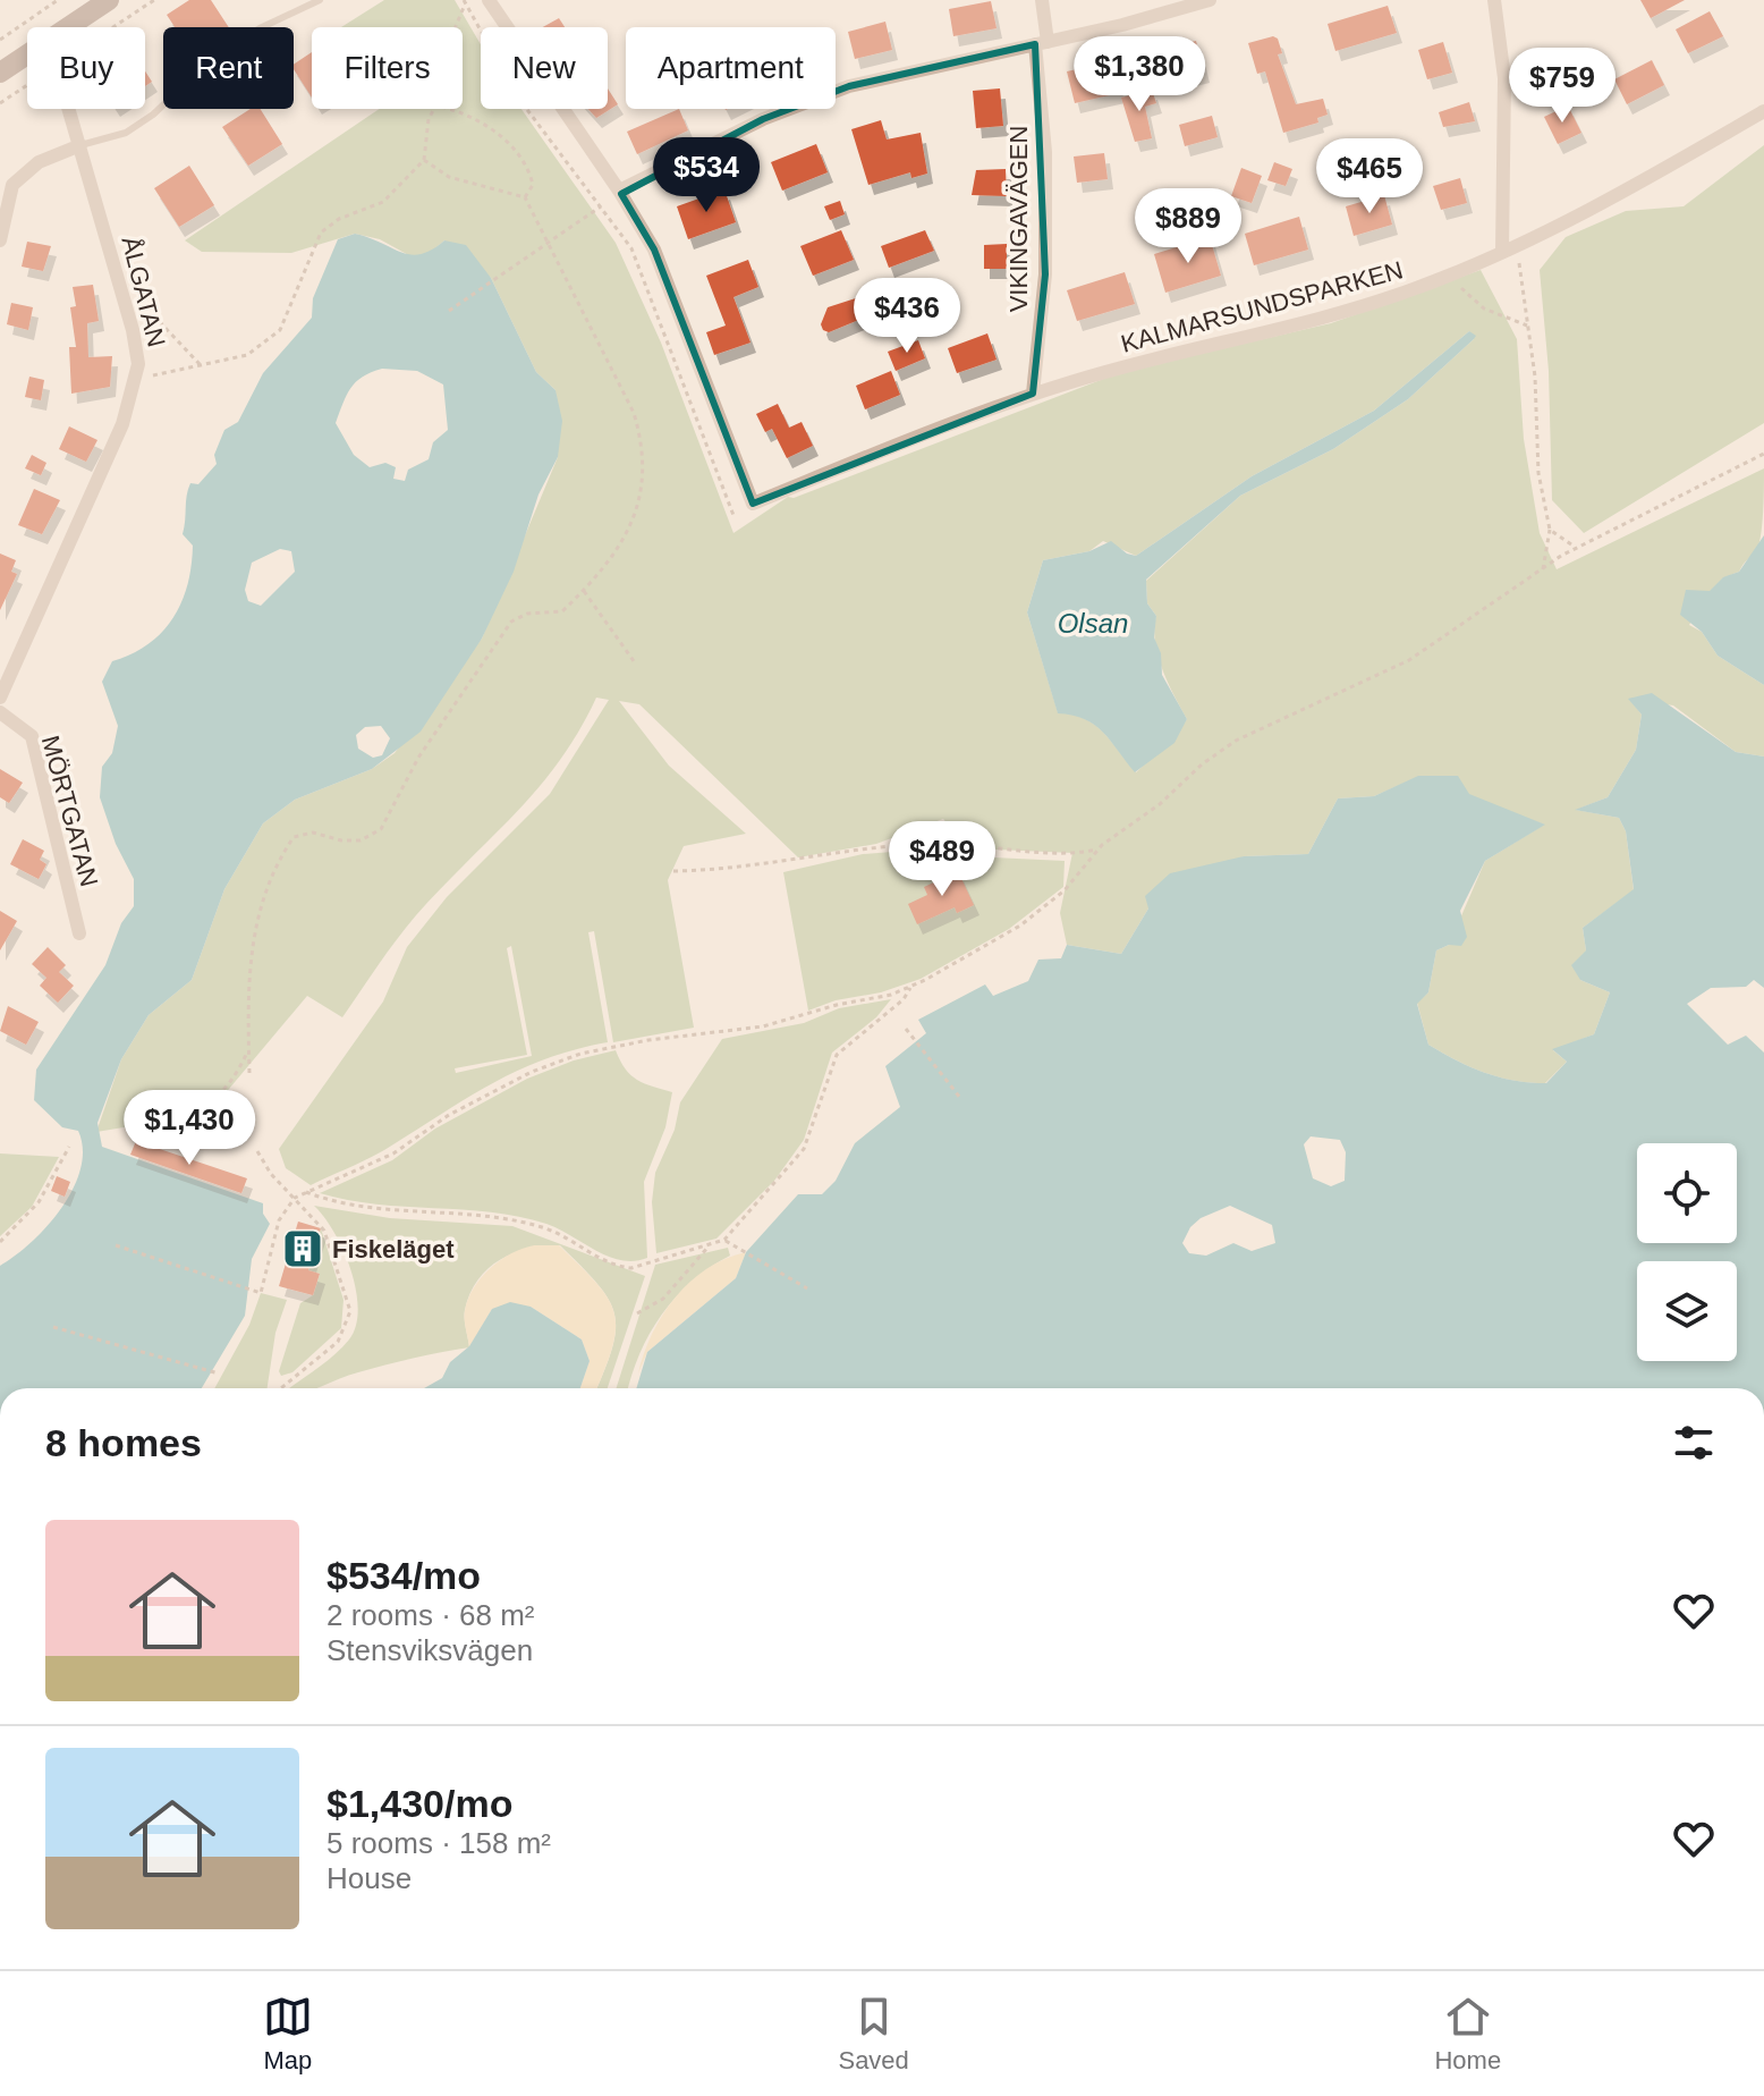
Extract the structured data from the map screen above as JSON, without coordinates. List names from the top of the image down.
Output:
{
  "streets": {
    "street": [
      "VIKINGAVÄGEN",
      "ÅLGATAN",
      "KALMARSUNDSPARKEN",
      "MÖRTGATAN"
    ]
  },
  "crossings": [
    ["VIKINGAVÄGEN", "KALMARSUNDSPARKEN"]
  ],
  "water": ["Olsan"],
  "places": {
    "building": ["Fiskeläget"]
  },
  "page": {
    "chip": [
      "Buy",
      "Rent",
      "Filters",
      "New",
      "Apartment"
    ],
    "price": [
      "$1,380",
      "$759",
      "$534",
      "$465",
      "$889",
      "$436",
      "$489",
      "$1,430"
    ],
    "heading": "8 homes",
    "list": [
      {
        "name": "$534/mo",
        "note": "2 rooms · 68 m² · Stensviksvägen"
      },
      {
        "name": "$1,430/mo",
        "note": "5 rooms · 158 m² · House"
      }
    ],
    "tabs": ["Map", "Saved", "Home"]
  }
}
